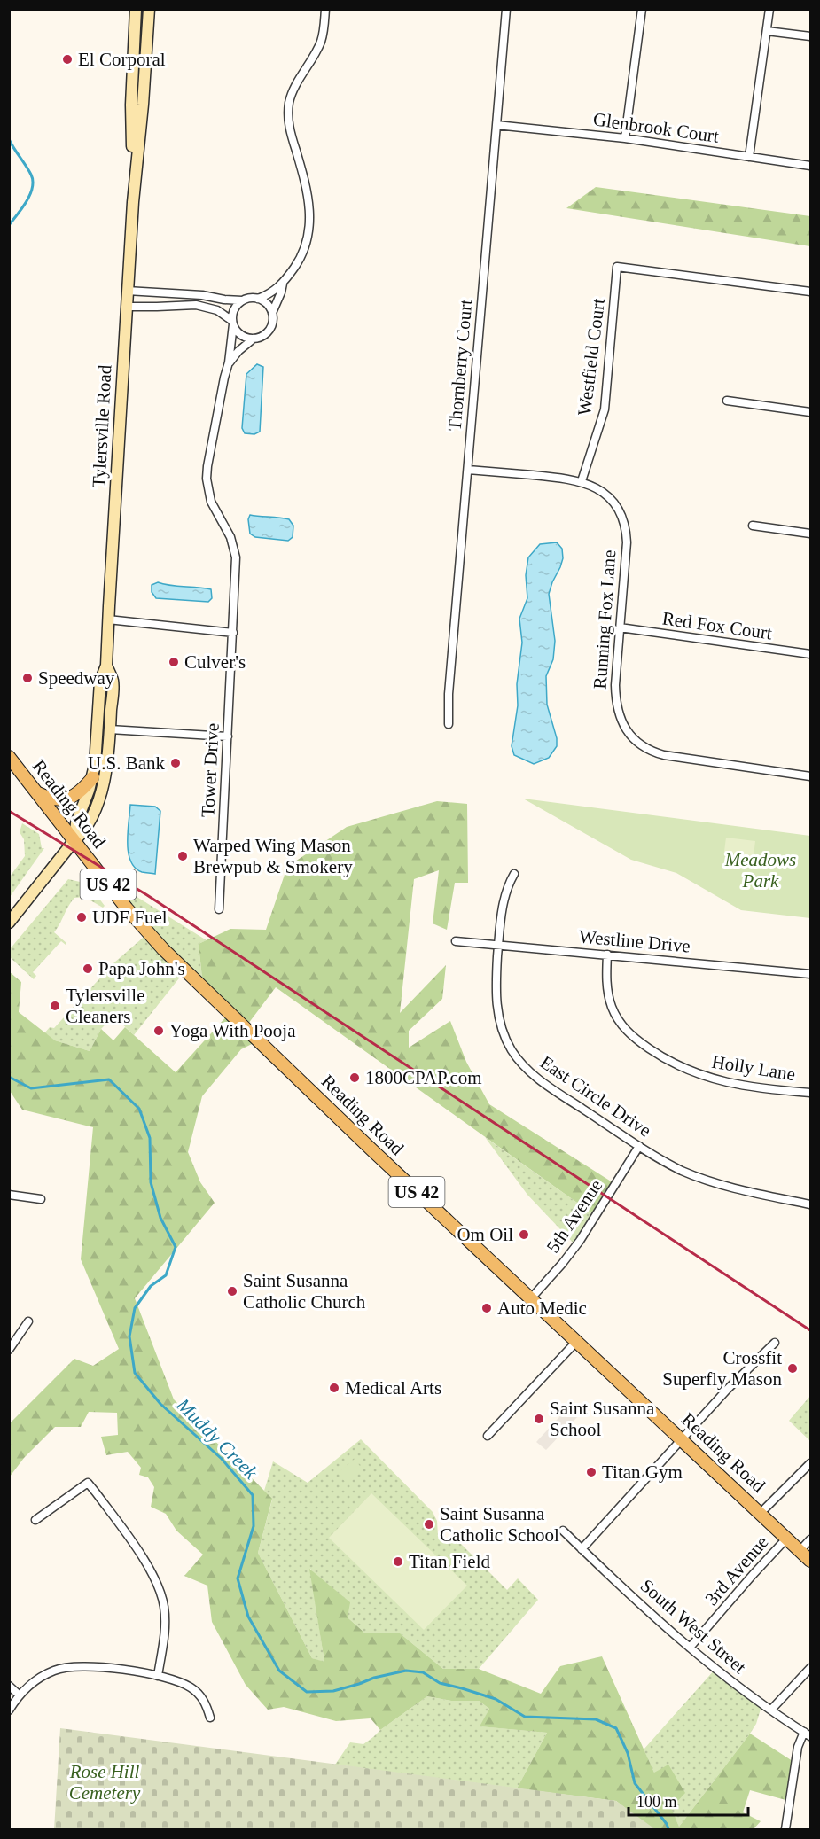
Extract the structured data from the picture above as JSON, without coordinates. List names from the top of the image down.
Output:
{
  "streets": {
    "main road": ["Tylersville Road", "Reading Road", "US 42"],
    "street": [
      "Glenbrook Court",
      "Westfield Court",
      "Thornberry Court",
      "Running Fox Lane",
      "Red Fox Court",
      "Tower Drive",
      "Westline Drive",
      "Holly Lane",
      "East Circle Drive",
      "5th Avenue",
      "3rd Avenue",
      "South West Street"
    ]
  },
  "crossings": [
    ["Glenbrook Court", "Thornberry Court"],
    ["Westfield Court", "Running Fox Lane"],
    ["Thornberry Court", "Running Fox Lane"],
    ["Tylersville Road", "Reading Road"],
    ["Running Fox Lane", "Red Fox Court"],
    ["Reading Road", "5th Avenue"],
    ["Reading Road", "3rd Avenue"],
    ["Westline Drive", "Holly Lane"],
    ["Westline Drive", "East Circle Drive"],
    ["East Circle Drive", "5th Avenue"],
    ["3rd Avenue", "South West Street"]
  ],
  "water": ["Muddy Creek"],
  "parks": ["Meadows Park", "Rose Hill Cemetery"],
  "places": [
    "El Corporal",
    "Culver's",
    "Speedway",
    "U.S. Bank",
    "Warped Wing Mason Brewpub & Smokery",
    "UDF Fuel",
    "Papa John's",
    "Tylersville Cleaners",
    "Yoga With Pooja",
    "1800CPAP.com",
    "Om Oil",
    "Saint Susanna Catholic Church",
    "Auto Medic",
    "Crossfit Superfly Mason",
    "Medical Arts",
    "Saint Susanna School",
    "Titan Gym",
    "Saint Susanna Catholic School",
    "Titan Field"
  ],
  "scale_bar": "100 m"
}
